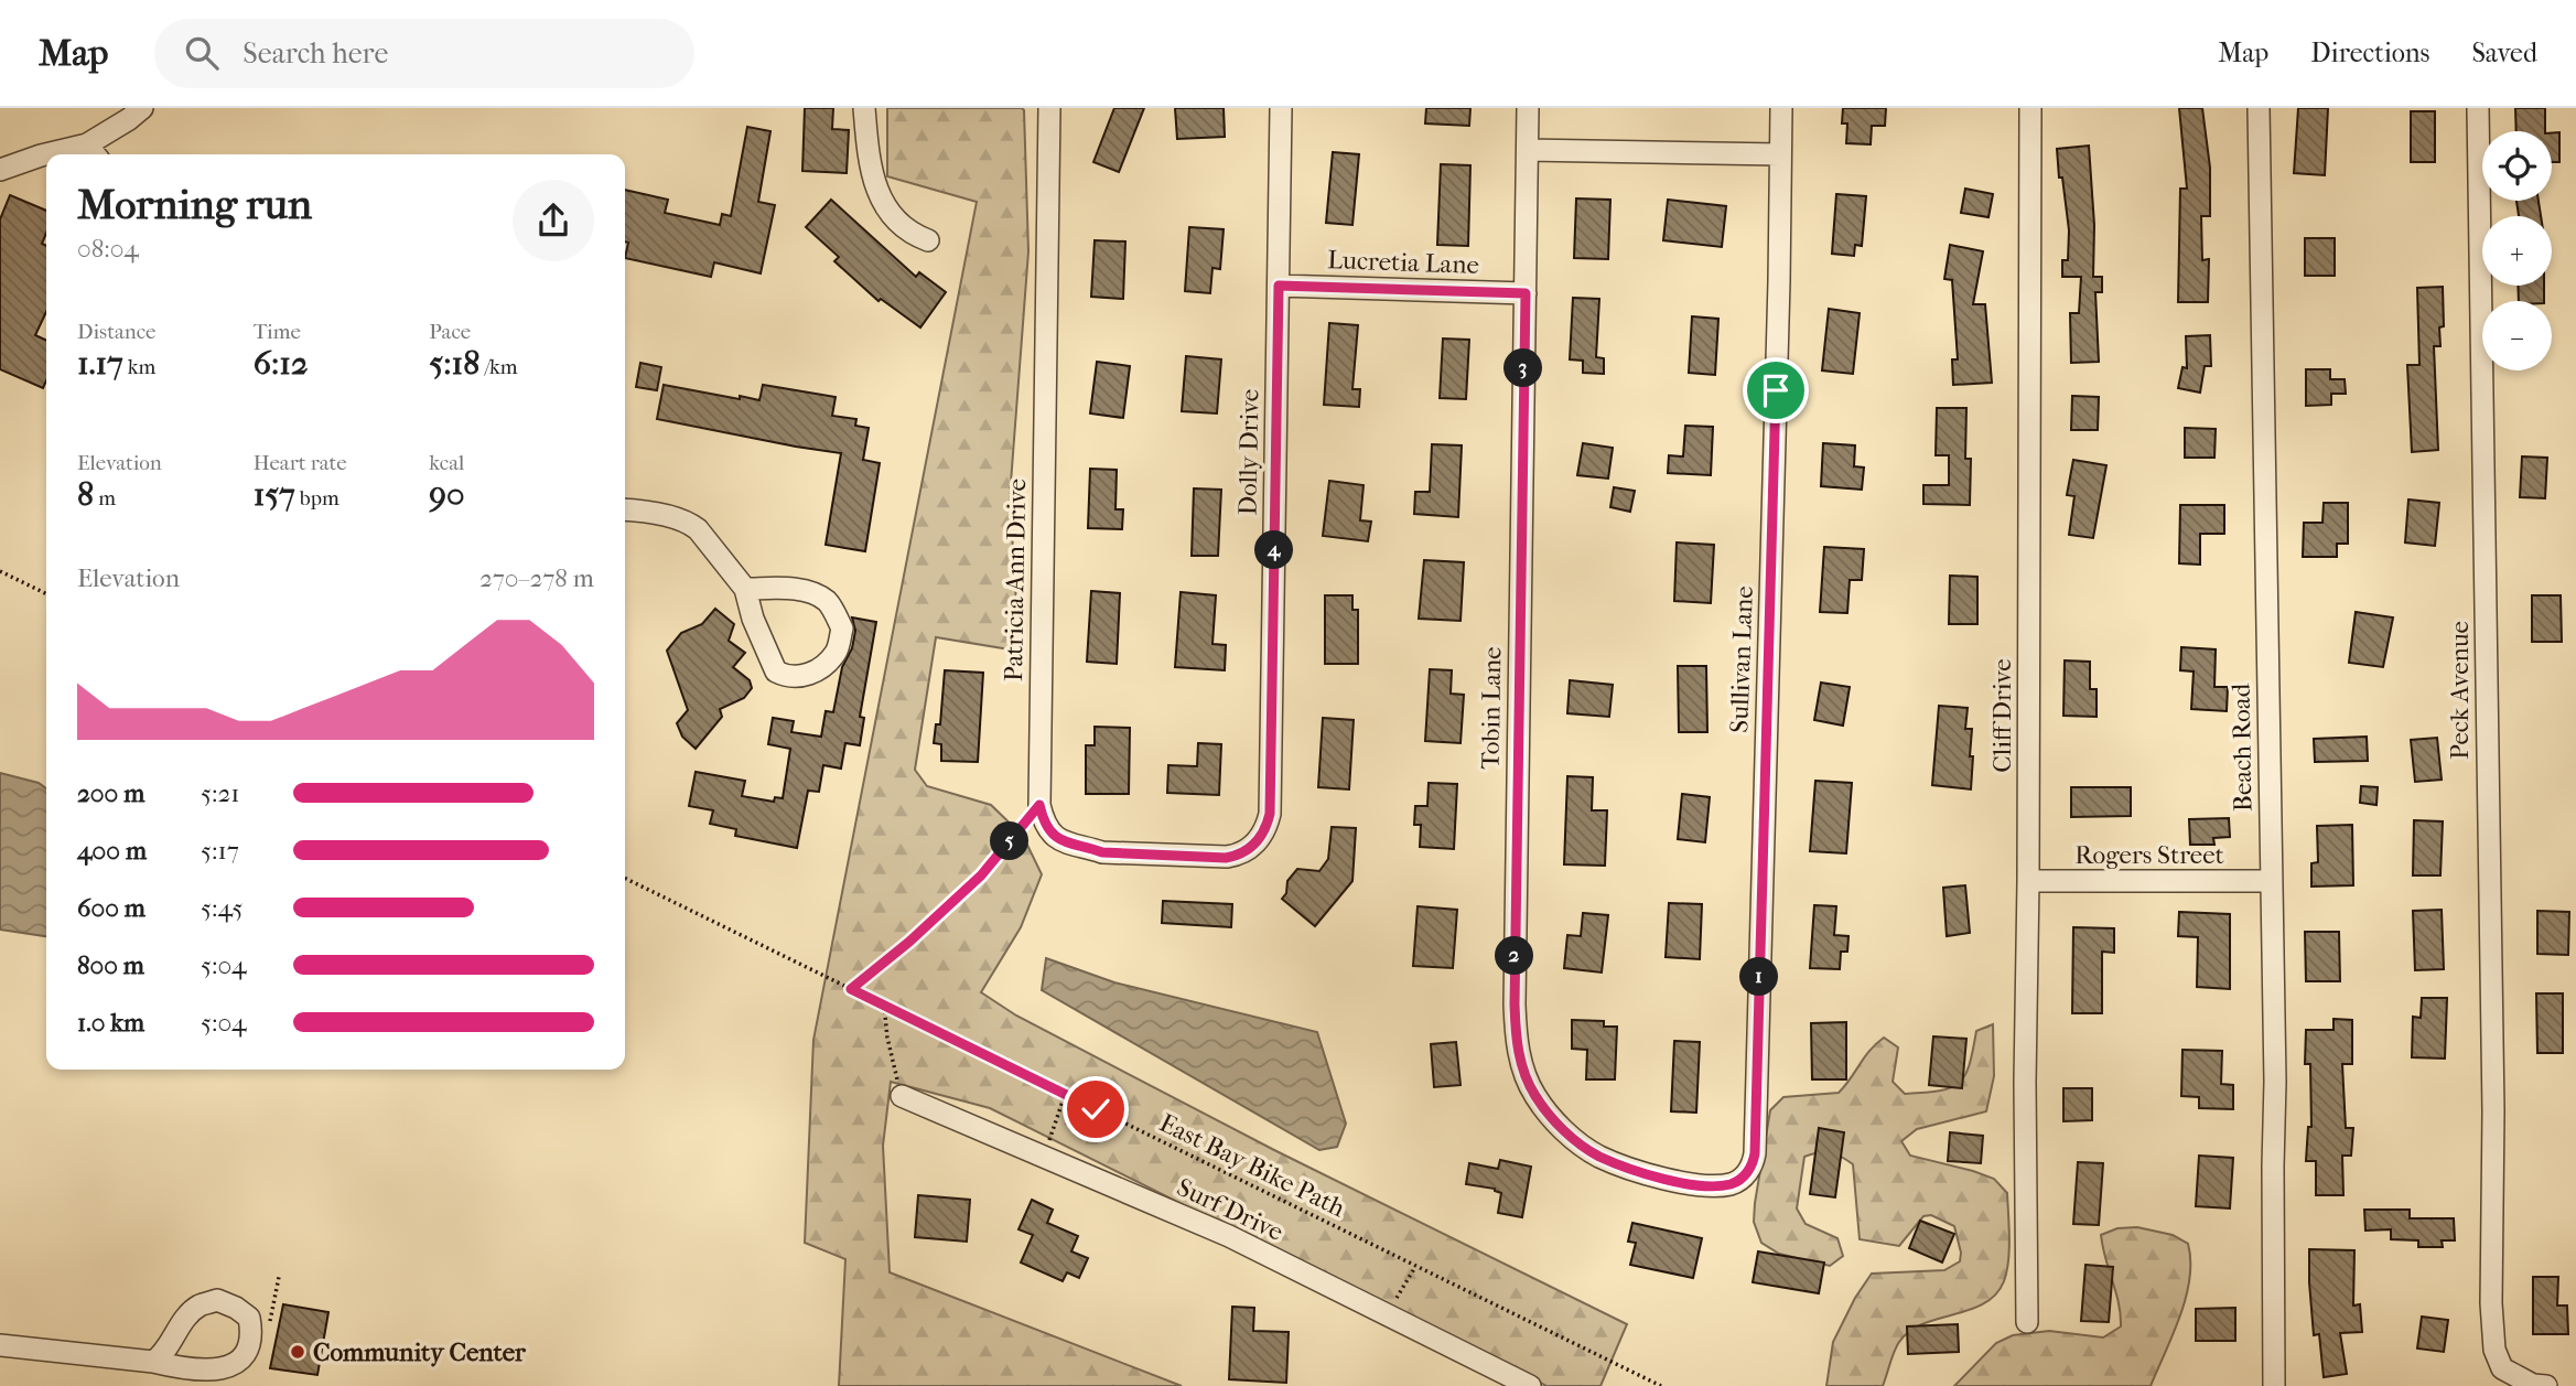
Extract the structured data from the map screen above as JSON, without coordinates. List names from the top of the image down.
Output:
{
  "streets": {
    "street": [
      "Lucretia Lane",
      "Dolly Drive",
      "Patricia Ann Drive",
      "Sullivan Lane",
      "Peck Avenue",
      "Tobin Lane",
      "Cliff Drive",
      "Beach Road",
      "Rogers Street",
      "Surf Drive"
    ],
    "path": ["East Bay Bike Path"]
  },
  "crossings": [
    ["Lucretia Lane", "Dolly Drive"],
    ["Lucretia Lane", "Tobin Lane"],
    ["Dolly Drive", "Patricia Ann Drive"],
    ["Sullivan Lane", "Tobin Lane"],
    ["Cliff Drive", "Rogers Street"],
    ["Beach Road", "Rogers Street"]
  ],
  "places": ["Community Center"],
  "page": {
    "header": "Map",
    "search": "Search here",
    "nav": ["Map", "Directions", "Saved"],
    "map_buttons": ["+", "−"],
    "heading": ["Morning run", "08:04"],
    "stats": [
      ["Distance", "1.17 km"],
      ["Time", "6:12"],
      ["Pace", "5:18 /km"],
      ["Elevation", "8 m"],
      ["Heart rate", "157 bpm"],
      ["kcal", "90"]
    ],
    "pins": [
      "3",
      "4",
      "5",
      "2",
      "1"
    ],
    "chart": ["Elevation", "270–278 m"],
    "list": [
      {
        "name": "200 m",
        "note": "5:21"
      },
      {
        "name": "400 m",
        "note": "5:17"
      },
      {
        "name": "600 m",
        "note": "5:45"
      },
      {
        "name": "800 m",
        "note": "5:04"
      },
      {
        "name": "1.0 km",
        "note": "5:04"
      }
    ]
  }
}
